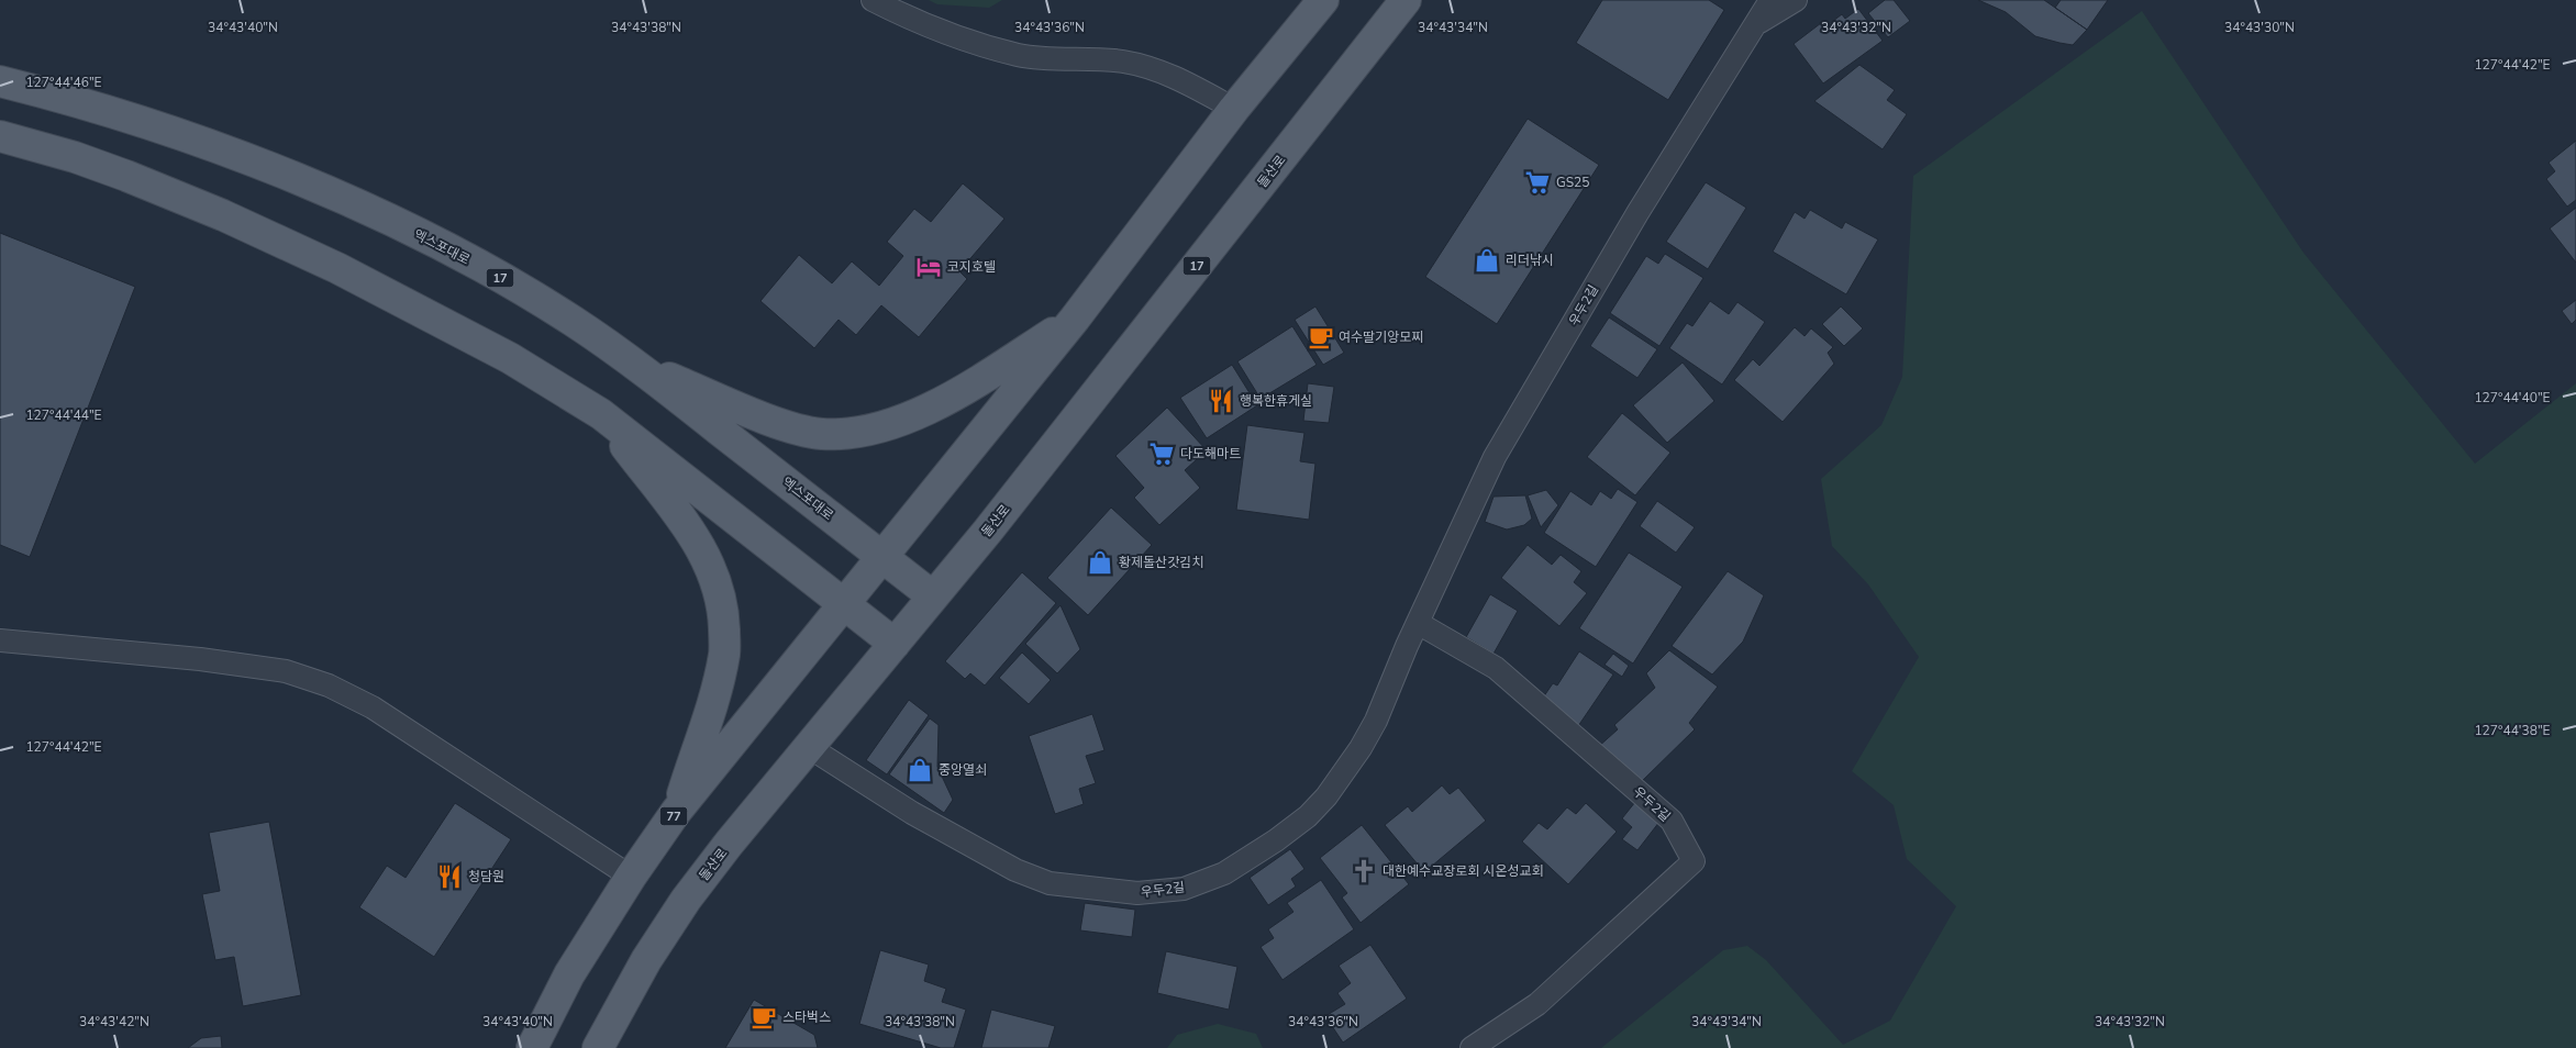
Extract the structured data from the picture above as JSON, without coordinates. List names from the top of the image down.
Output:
{
  "streets": {
    "main road": [
      "돌산로",
      "엑스포대로",
      "17",
      "77"
    ],
    "lane": ["우두2길"]
  },
  "crossings": [
    ["돌산로", "엑스포대로"],
    ["돌산로", "우두2길"]
  ],
  "places": {
    "supermarket": ["GS25", "다도해마트"],
    "shop": ["리더낚시", "황제돌산갓김치", "중앙열쇠"],
    "hotel": ["코지호텔"],
    "cafe": ["여수딸기앙모찌", "스타벅스"],
    "restaurant": ["행복한휴게실", "청담원"],
    "church": ["대한예수교장로회 시온성교회"]
  },
  "coordinates": [
    "34°43'40\"N",
    "34°43'38\"N",
    "34°43'36\"N",
    "34°43'34\"N",
    "34°43'32\"N",
    "34°43'30\"N",
    "127°44'42\"E",
    "127°44'46\"E",
    "127°44'40\"E",
    "127°44'44\"E",
    "127°44'38\"E",
    "34°43'42\"N"
  ]
}
